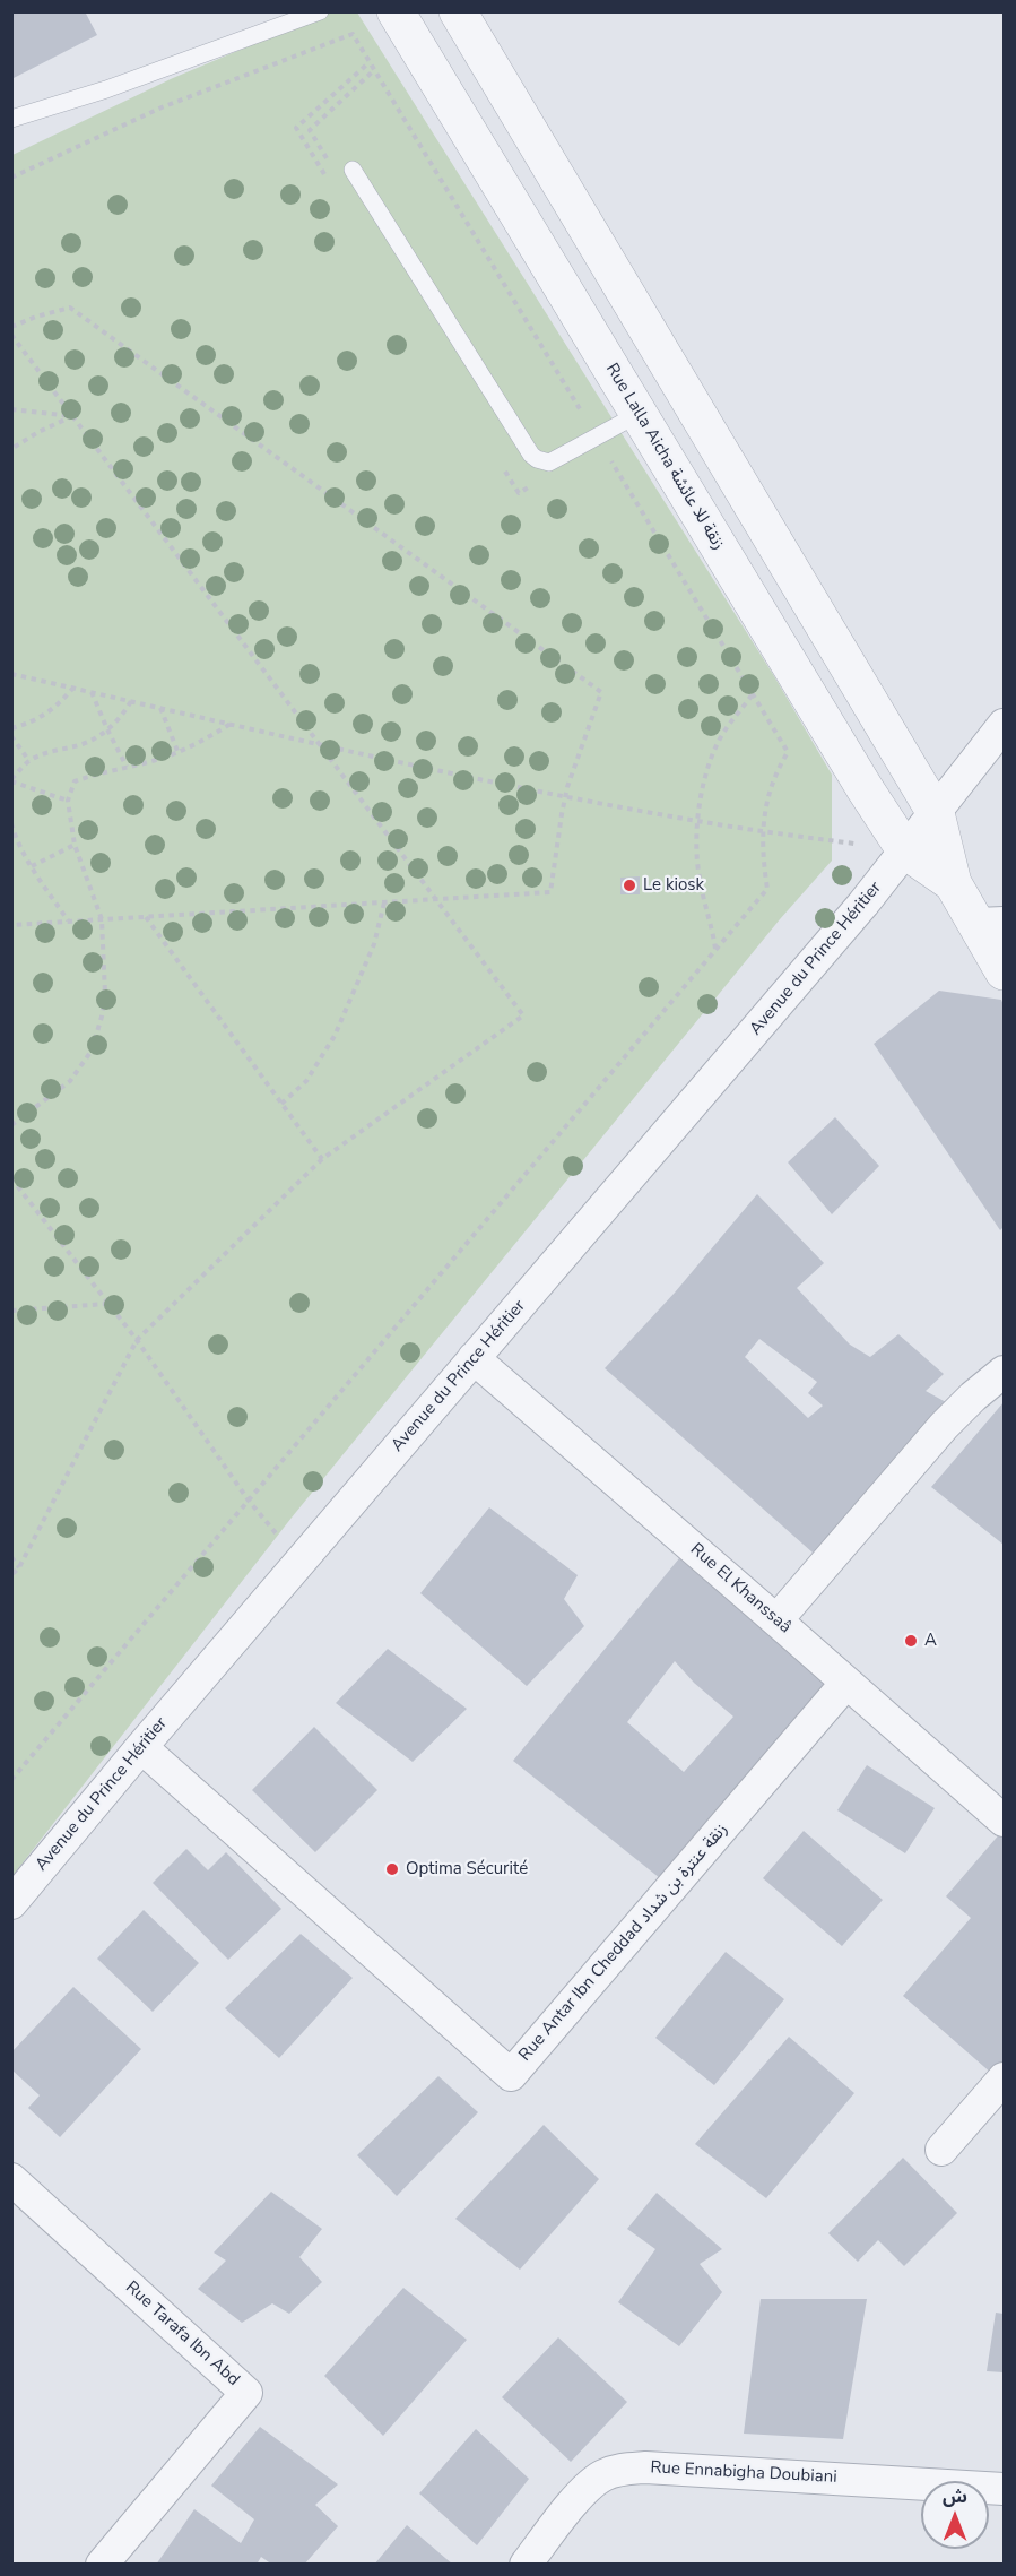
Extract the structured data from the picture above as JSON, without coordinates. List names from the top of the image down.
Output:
{
  "streets": {
    "street": [
      "Rue Lalla Aicha زنقة للا عائشة",
      "Avenue du Prince Héritier",
      "Rue El Khanssaâ",
      "Rue Antar Ibn Cheddad زنقة عنترة بن شداد",
      "Rue Tarafa Ibn Abd",
      "Rue Ennabigha Doubiani"
    ]
  },
  "crossings": [
    ["Rue Lalla Aicha زنقة للا عائشة", "Avenue du Prince Héritier"],
    ["Avenue du Prince Héritier", "Rue El Khanssaâ"],
    ["Avenue du Prince Héritier", "Rue Antar Ibn Cheddad زنقة عنترة بن شداد"],
    ["Rue El Khanssaâ", "Rue Antar Ibn Cheddad زنقة عنترة بن شداد"]
  ],
  "places": ["Le kiosk", "A", "Optima Sécurité"],
  "north": "top"
}
